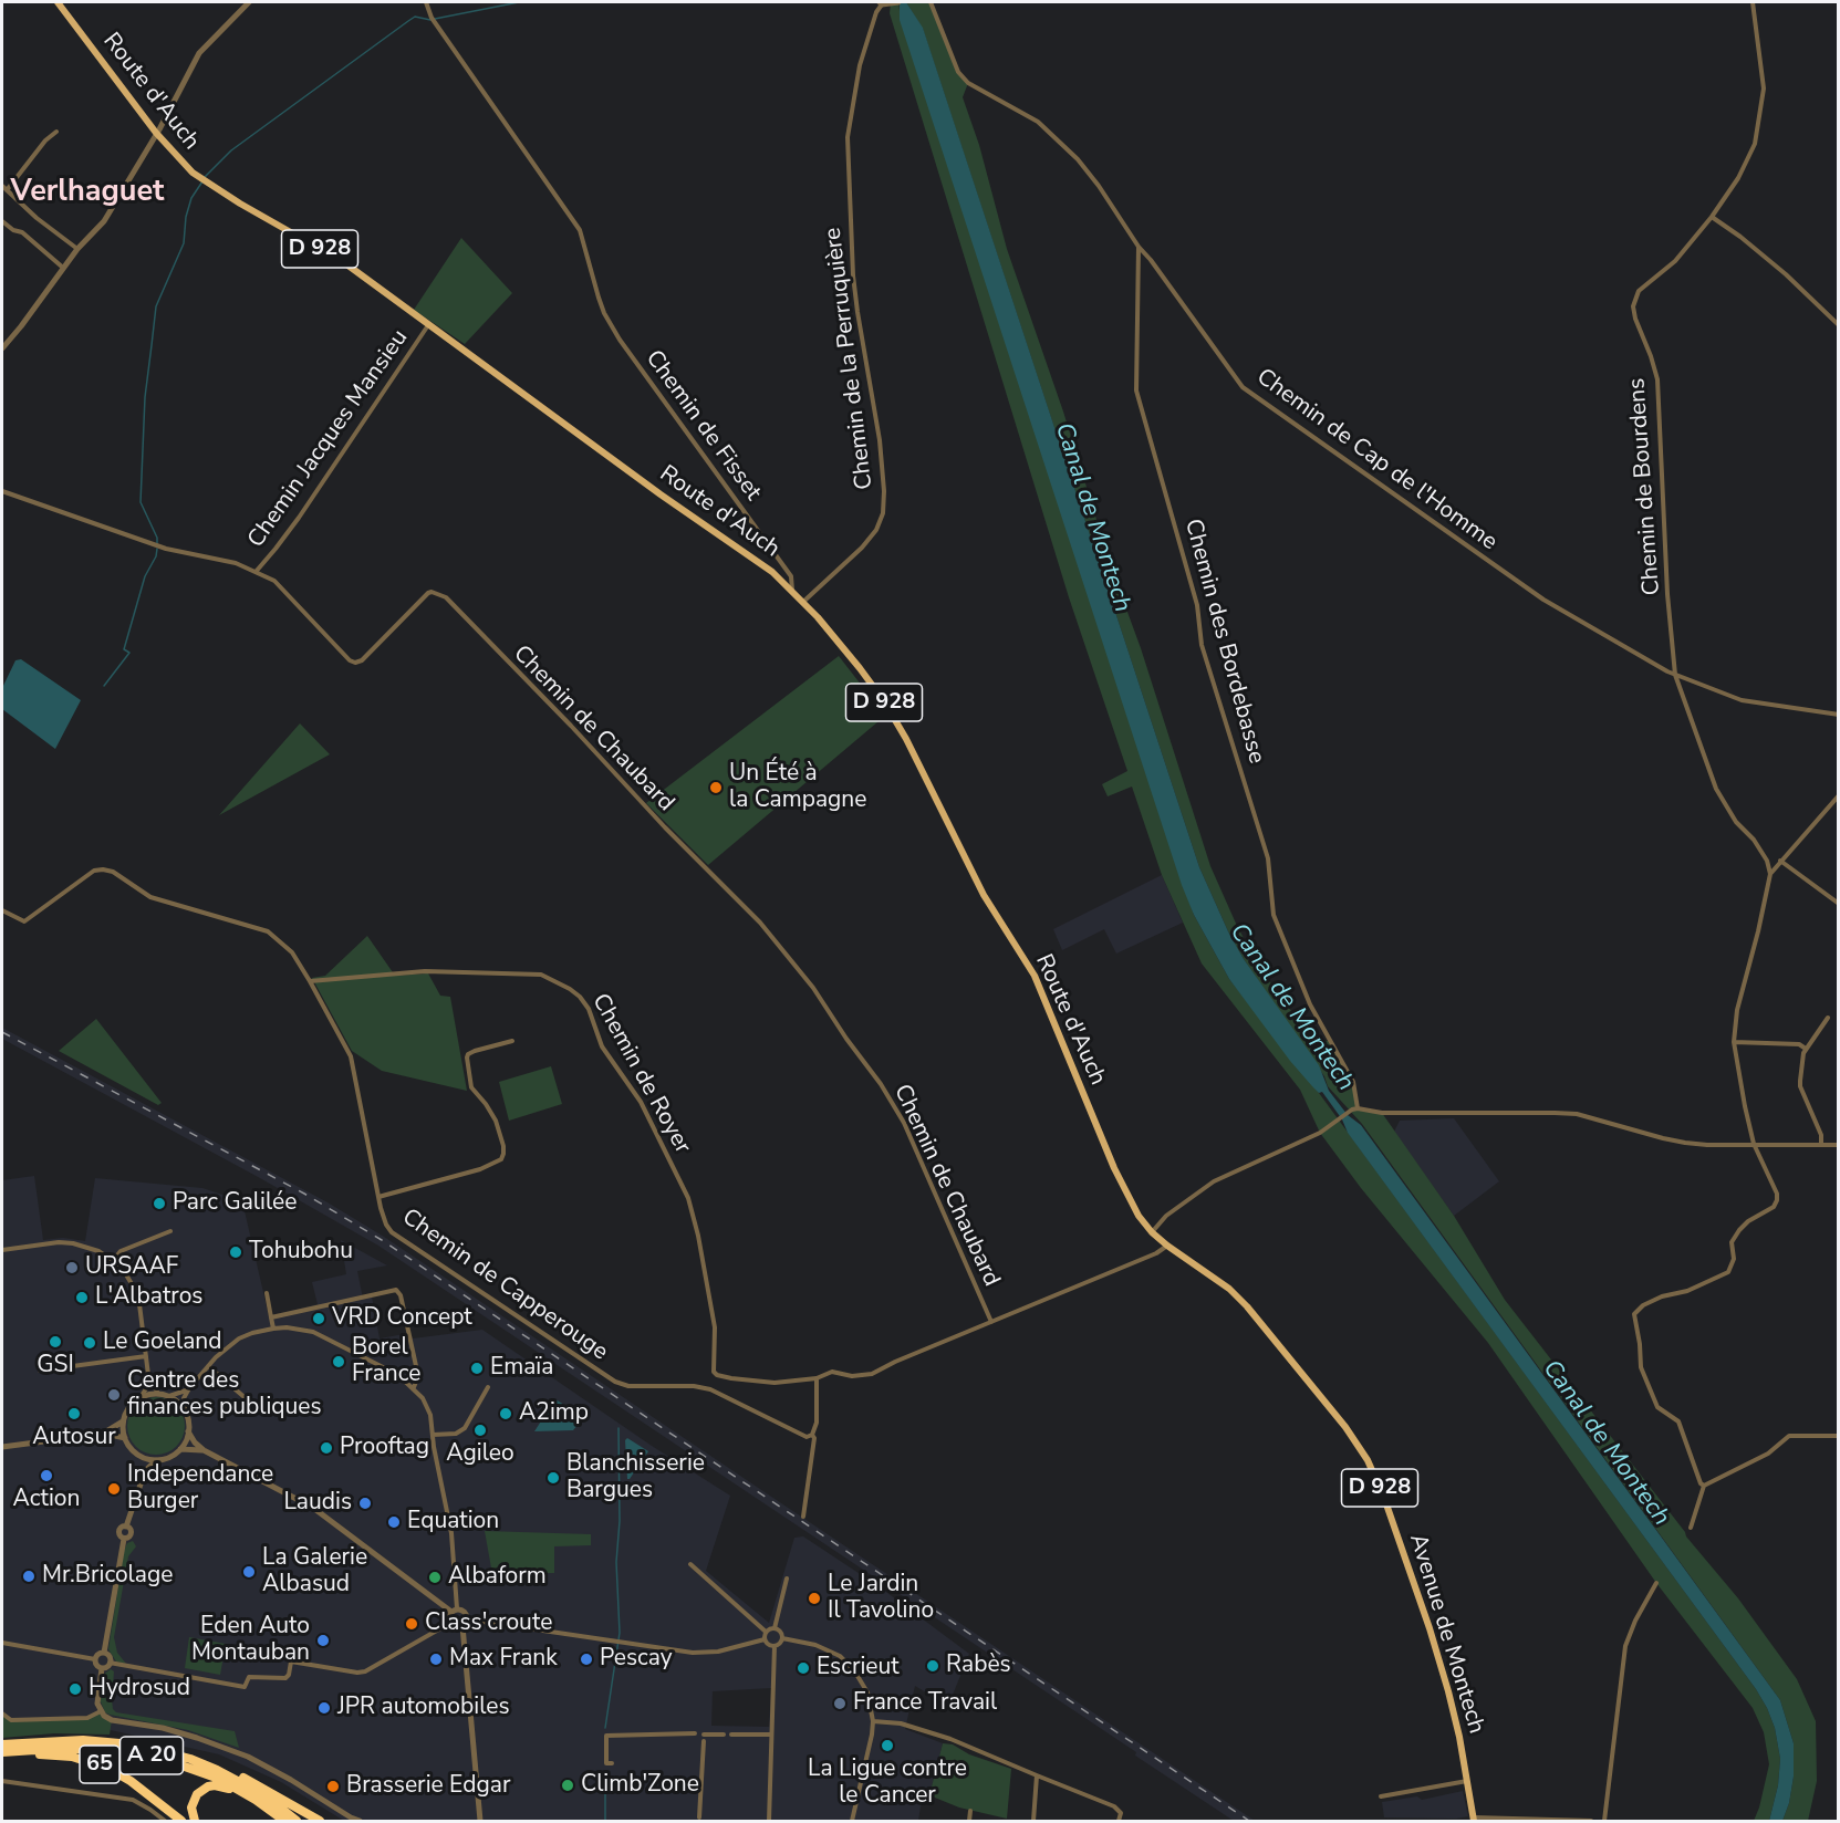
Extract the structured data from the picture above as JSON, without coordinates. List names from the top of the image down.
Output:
{
  "streets": {
    "highway": ["A 20", "65"],
    "main road": ["Route d'Auch", "D 928", "Avenue de Montech"],
    "street": [
      "Chemin de la Perruquière",
      "Chemin de Fisset",
      "Chemin Jacques Mansieu",
      "Chemin de Cap de l'Homme",
      "Chemin de Bourdens",
      "Chemin des Bordebasse",
      "Chemin de Chaubard",
      "Chemin de Royer",
      "Chemin de Capperouge"
    ]
  },
  "crossings": [
    ["Route d'Auch", "Chemin de la Perruquière"],
    ["Route d'Auch", "Chemin de Fisset"],
    ["Route d'Auch", "Chemin Jacques Mansieu"],
    ["Route d'Auch", "Avenue de Montech"],
    ["Chemin Jacques Mansieu", "Chemin de Chaubard"],
    ["Chemin de Cap de l'Homme", "Chemin de Bourdens"],
    ["Chemin de Cap de l'Homme", "Chemin des Bordebasse"],
    ["Chemin de Royer", "Chemin de Capperouge"],
    ["A 20", "65"]
  ],
  "districts": ["Verlhaguet"],
  "water": ["Canal de Montech"],
  "places": [
    "Un Été à la Campagne",
    "Parc Galilée",
    "Tohubohu",
    "URSAAF",
    "L'Albatros",
    "VRD Concept",
    "GSI",
    "Le Goeland",
    "Borel France",
    "Emaïa",
    "Centre des finances publiques",
    "Autosur",
    "A2imp",
    "Agileo",
    "Prooftag",
    "Action",
    "Blanchisserie Bargues",
    "Independance Burger",
    "Laudis",
    "Equation",
    "La Galerie Albasud",
    "Mr.Bricolage",
    "Albaform",
    "Le Jardin Il Tavolino",
    "Class'croute",
    "Eden Auto Montauban",
    "Max Frank",
    "Pescay",
    "Rabès",
    "Escrieut",
    "Hydrosud",
    "France Travail",
    "JPR automobiles",
    "La Ligue contre le Cancer",
    "Climb'Zone",
    "Brasserie Edgar"
  ]
}
